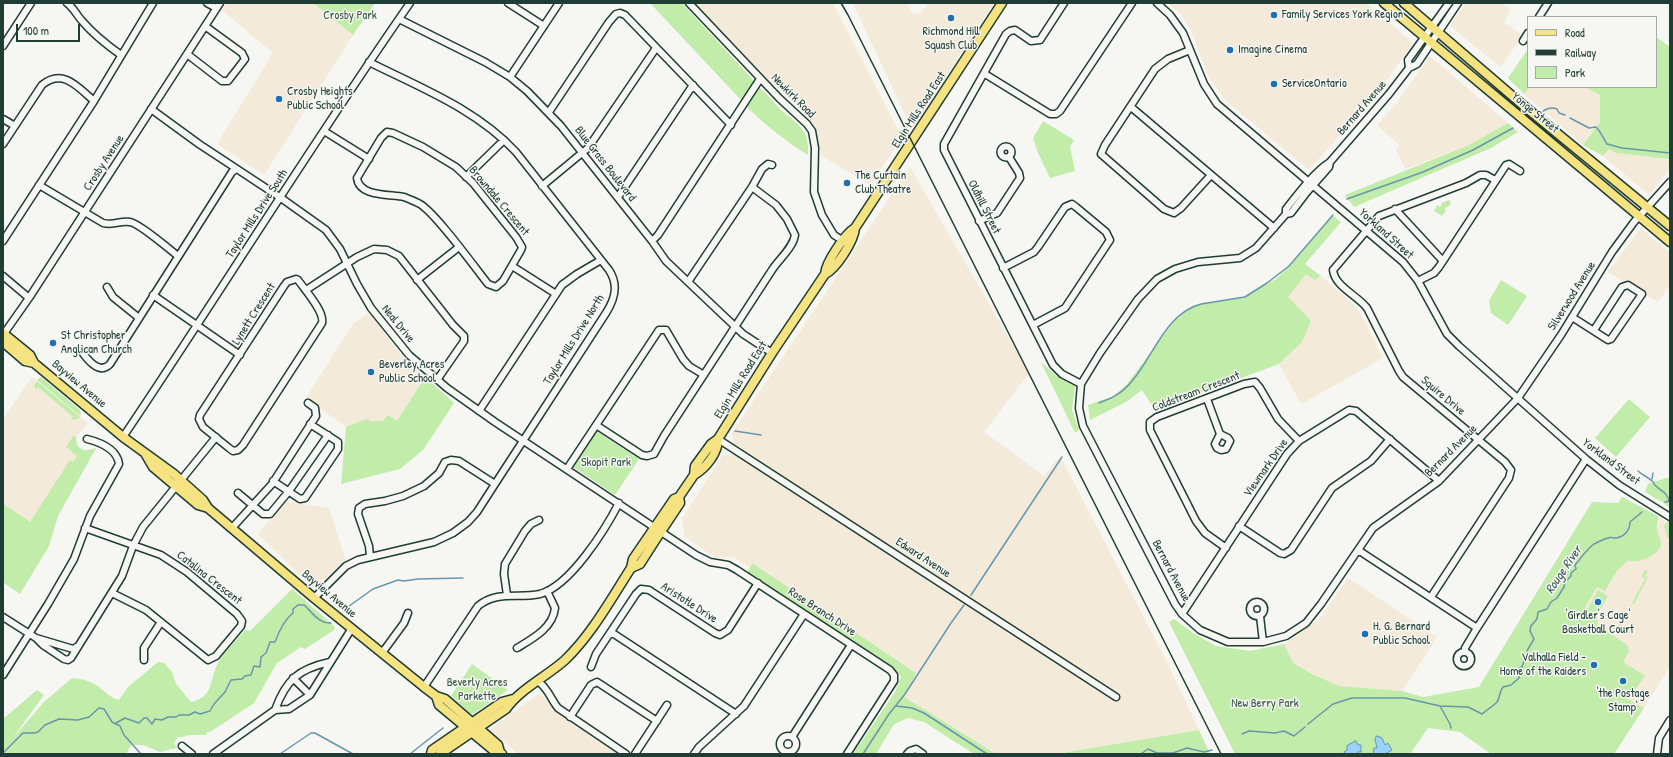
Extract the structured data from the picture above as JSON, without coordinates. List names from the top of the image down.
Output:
{
  "streets": {
    "main road": ["Elgin Mills Road East", "Yonge Street", "Bayview Avenue"],
    "street": [
      "Newkirk Road",
      "Bernard Avenue",
      "Crosby Avenue",
      "Blue Grass Boulevard",
      "Browndale Crescent",
      "Oldhill Street",
      "Taylor Mills Drive South",
      "Yorkland Street",
      "Silverwood Avenue",
      "Lynett Crescent",
      "Neal Drive",
      "Taylor Mills Drive North",
      "Coldstream Crescent",
      "Squire Drive",
      "Viewmark Drive",
      "Edward Avenue",
      "Catalina Crescent",
      "Aristotle Drive",
      "Rose Branch Drive"
    ]
  },
  "crossings": [
    ["Newkirk Road", "Elgin Mills Road East"],
    ["Bernard Avenue", "Yonge Street"],
    ["Bernard Avenue", "Oldhill Street"],
    ["Bernard Avenue", "Yorkland Street"],
    ["Bernard Avenue", "Silverwood Avenue"],
    ["Bernard Avenue", "Squire Drive"],
    ["Bernard Avenue", "Viewmark Drive"],
    ["Elgin Mills Road East", "Blue Grass Boulevard"],
    ["Elgin Mills Road East", "Neal Drive"],
    ["Elgin Mills Road East", "Bayview Avenue"],
    ["Elgin Mills Road East", "Edward Avenue"],
    ["Elgin Mills Road East", "Rose Branch Drive"],
    ["Yonge Street", "Silverwood Avenue"],
    ["Crosby Avenue", "Neal Drive"],
    ["Crosby Avenue", "Bayview Avenue"],
    ["Blue Grass Boulevard", "Taylor Mills Drive South"],
    ["Taylor Mills Drive South", "Neal Drive"],
    ["Taylor Mills Drive South", "Taylor Mills Drive North"],
    ["Taylor Mills Drive South", "Bayview Avenue"],
    ["Yorkland Street", "Silverwood Avenue"],
    ["Yorkland Street", "Squire Drive"],
    ["Neal Drive", "Taylor Mills Drive North"],
    ["Neal Drive", "Rose Branch Drive"],
    ["Taylor Mills Drive North", "Bayview Avenue"],
    ["Coldstream Crescent", "Viewmark Drive"],
    ["Aristotle Drive", "Rose Branch Drive"]
  ],
  "water": ["Rouge River"],
  "parks": [
    "Crosby Park",
    "Skopit Park",
    "Beverly Acres Parkette",
    "New Berry Park"
  ],
  "places": [
    "Family Services York Region",
    "Richmond Hill Squash Club",
    "Imagine Cinema",
    "ServiceOntario",
    "Crosby Heights Public School",
    "The Curtain Club Theatre",
    "St Christopher Anglican Church",
    "Beverley Acres Public School",
    "'Girdler's Cage' Basketball Court",
    "H. G. Bernard Public School",
    "Valhalla Field - Home of the Raiders",
    "'the Postage Stamp'"
  ],
  "legend": ["Road", "Railway", "Park"],
  "scale_bar": "100 m"
}
